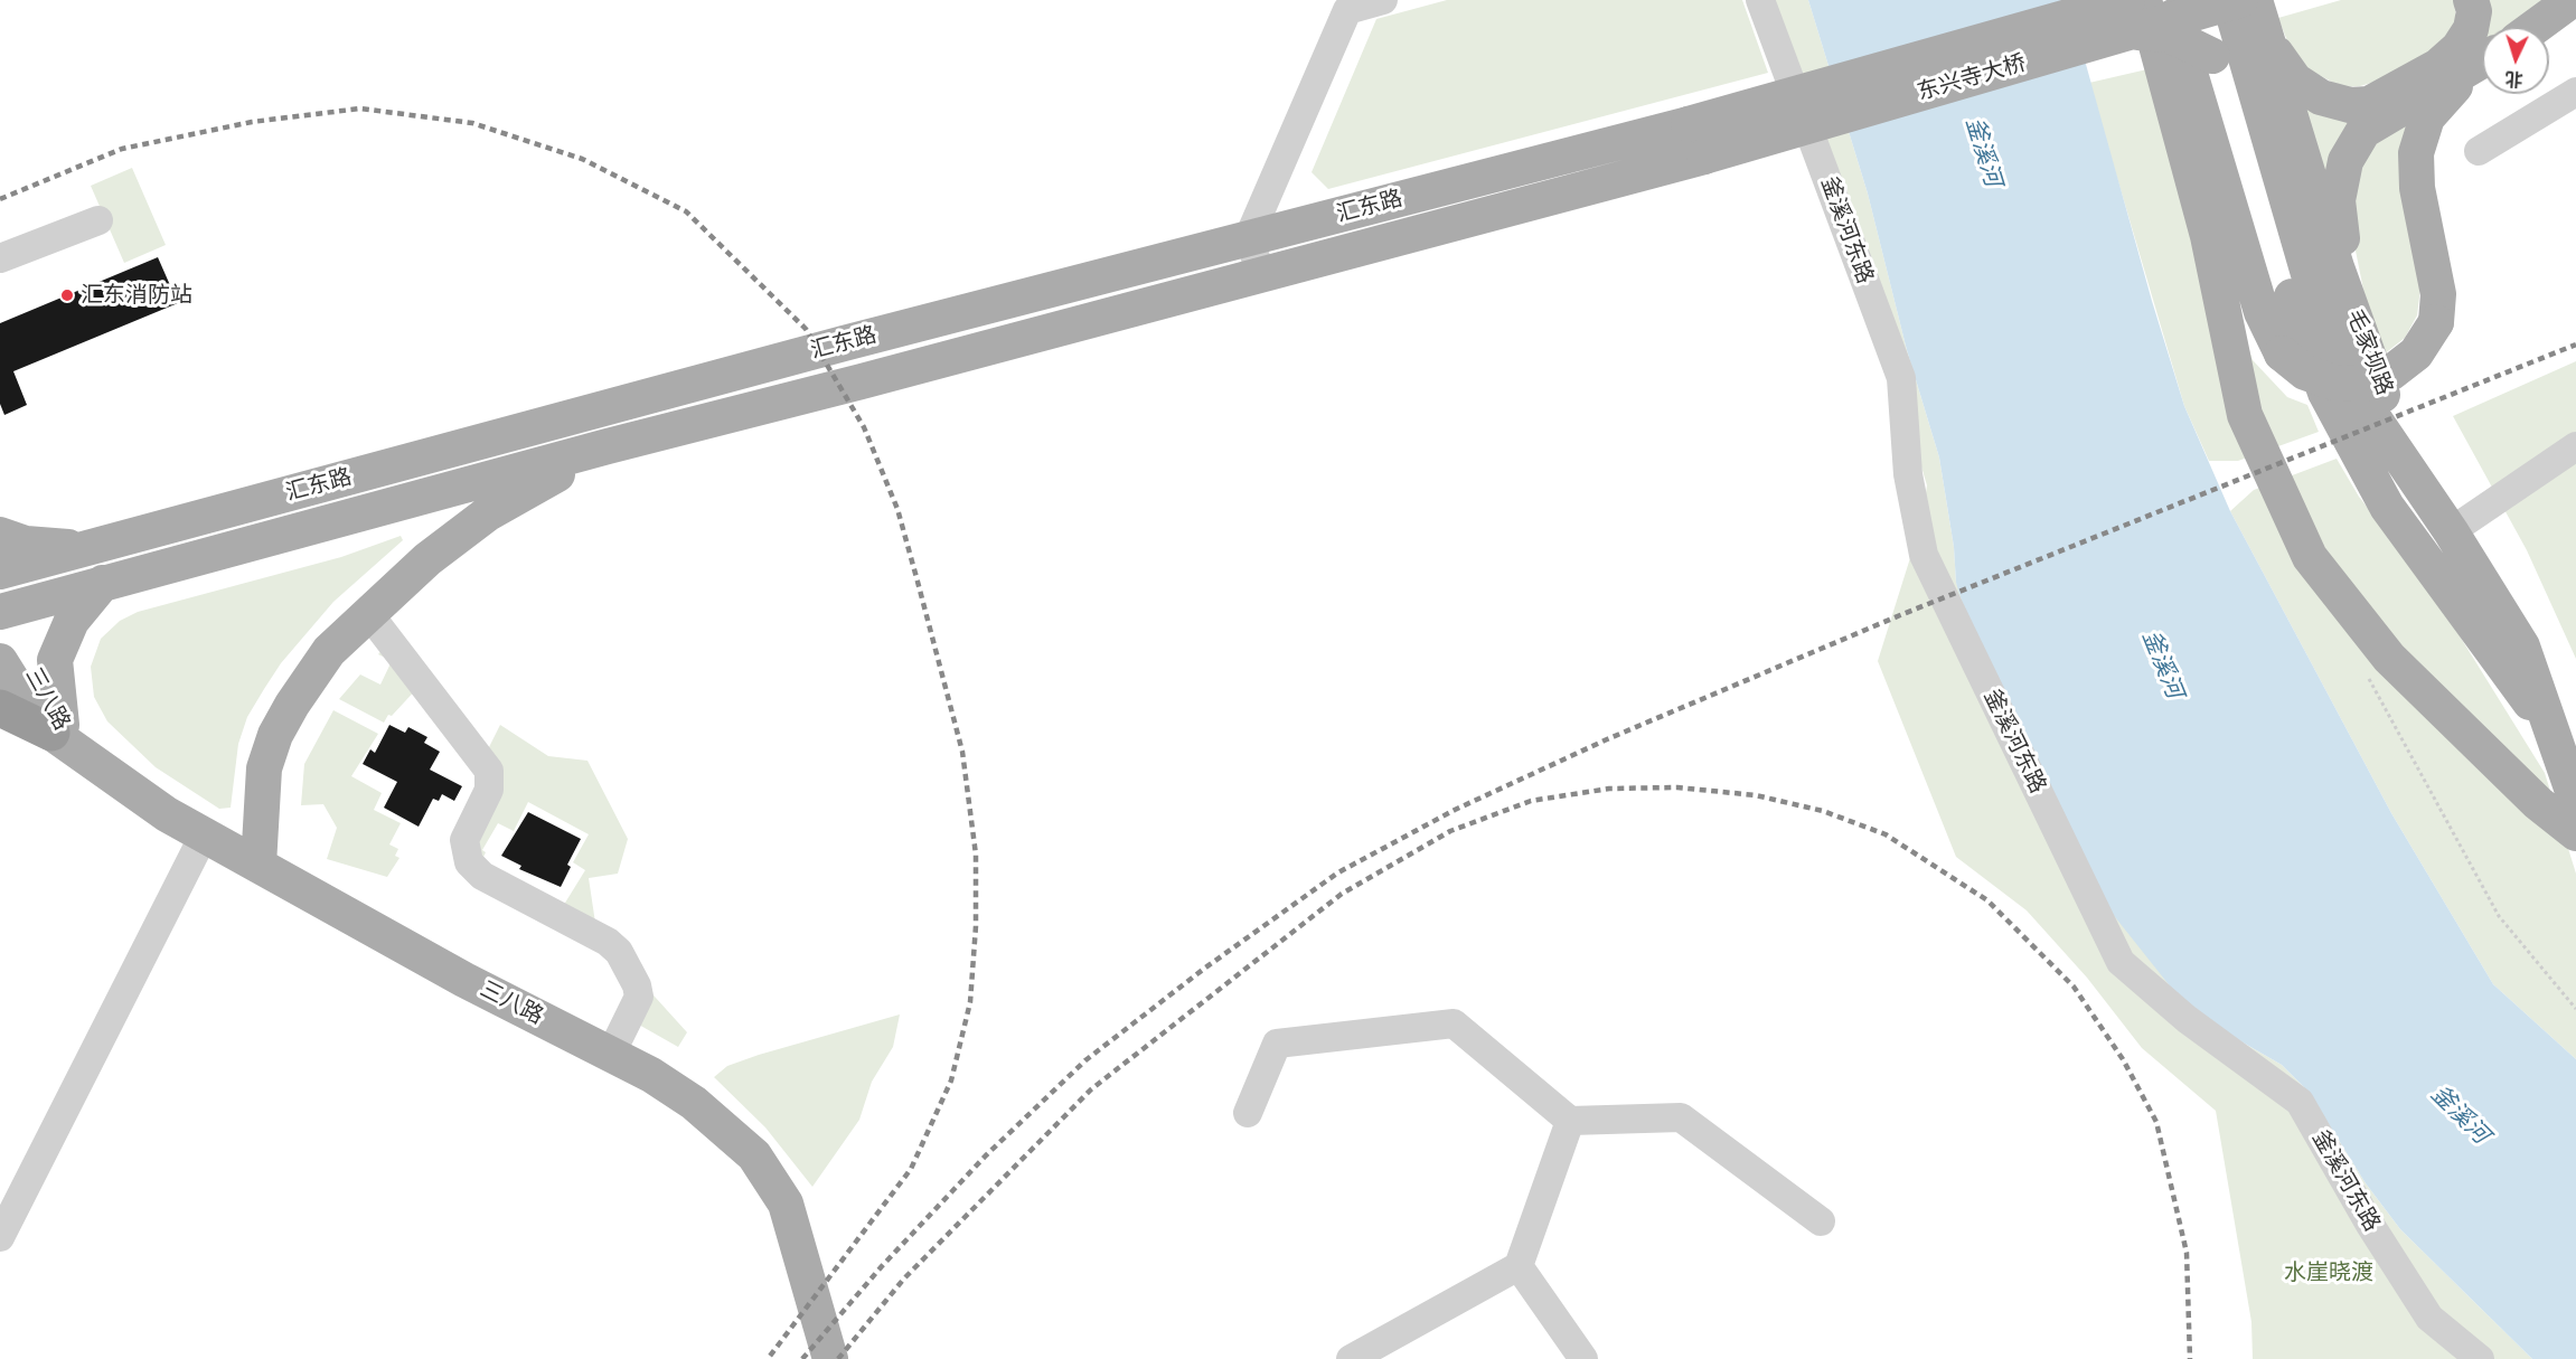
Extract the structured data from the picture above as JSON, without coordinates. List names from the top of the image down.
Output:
{
  "streets": {
    "main road": [
      "东兴寺大桥",
      "汇东路",
      "毛家坝路",
      "三八路"
    ],
    "street": ["釜溪河东路"]
  },
  "crossings": [
    ["东兴寺大桥", "汇东路"]
  ],
  "water": ["釜溪河"],
  "parks": ["水崖晓渡"],
  "places": ["汇东消防站"],
  "north": "bottom"
}
